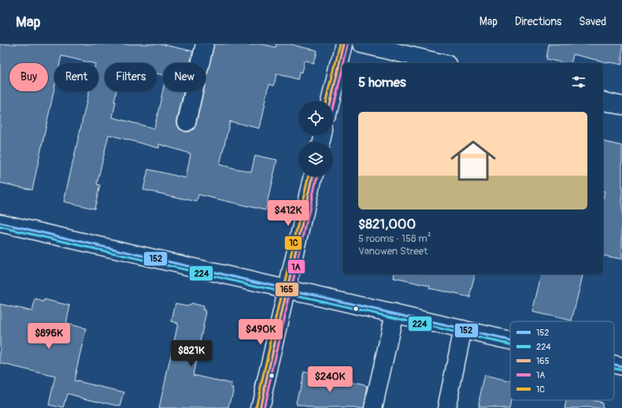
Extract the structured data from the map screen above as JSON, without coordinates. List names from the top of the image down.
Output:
{
  "lines": [
    "transit line 165",
    "transit line 1C",
    "transit line 1A",
    "transit line 152",
    "transit line 224"
  ],
  "legend": [
    "152",
    "224",
    "165",
    "1A",
    "1C"
  ],
  "page": {
    "header": "Map",
    "nav": ["Map", "Directions", "Saved"],
    "chip": [
      "Buy",
      "Rent",
      "Filters",
      "New"
    ],
    "heading": "5 homes",
    "list": [
      {
        "name": "$821,000",
        "note": "5 rooms · 158 m² · Vanowen Street"
      }
    ],
    "price": [
      "$412K",
      "$490K",
      "$896K",
      "$821K",
      "$240K"
    ]
  }
}
